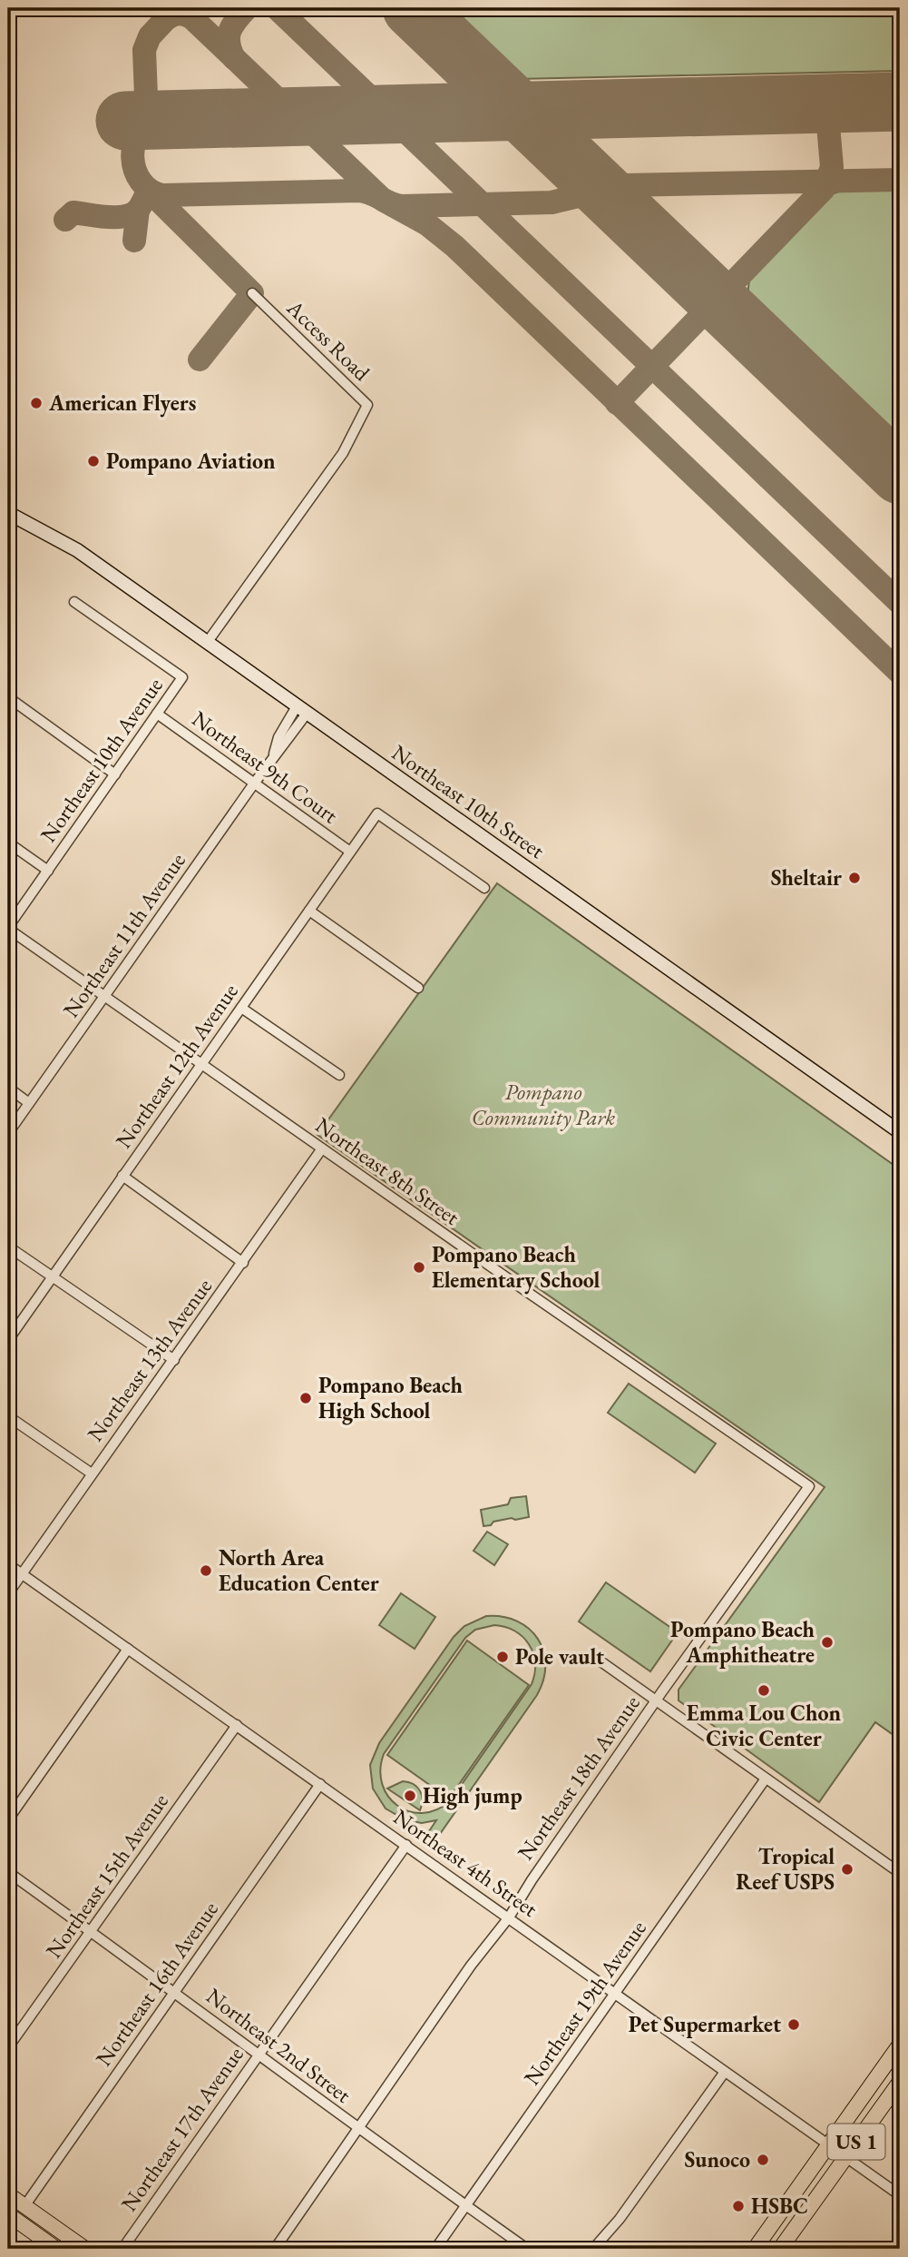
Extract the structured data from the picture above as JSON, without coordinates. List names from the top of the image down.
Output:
{
  "streets": {
    "main road": ["US 1"],
    "street": [
      "Access Road",
      "Northeast 10th Avenue",
      "Northeast 9th Court",
      "Northeast 10th Street",
      "Northeast 11th Avenue",
      "Northeast 12th Avenue",
      "Northeast 8th Street",
      "Northeast 13th Avenue",
      "Northeast 18th Avenue",
      "Northeast 4th Street",
      "Northeast 15th Avenue",
      "Northeast 16th Avenue",
      "Northeast 19th Avenue",
      "Northeast 2nd Street",
      "Northeast 17th Avenue"
    ]
  },
  "crossings": [
    ["Access Road", "Northeast 10th Street"],
    ["Northeast 10th Avenue", "Northeast 9th Court"],
    ["Northeast 10th Avenue", "Northeast 8th Street"],
    ["Northeast 9th Court", "Northeast 11th Avenue"],
    ["Northeast 9th Court", "Northeast 12th Avenue"],
    ["Northeast 10th Street", "Northeast 11th Avenue"],
    ["Northeast 11th Avenue", "Northeast 8th Street"],
    ["Northeast 12th Avenue", "Northeast 8th Street"],
    ["Northeast 8th Street", "Northeast 13th Avenue"],
    ["Northeast 8th Street", "Northeast 18th Avenue"],
    ["Northeast 13th Avenue", "Northeast 4th Street"],
    ["Northeast 18th Avenue", "Northeast 4th Street"],
    ["Northeast 18th Avenue", "Northeast 2nd Street"],
    ["Northeast 4th Street", "Northeast 15th Avenue"],
    ["Northeast 4th Street", "Northeast 16th Avenue"],
    ["Northeast 4th Street", "Northeast 19th Avenue"],
    ["Northeast 4th Street", "Northeast 17th Avenue"],
    ["Northeast 4th Street", "US 1"],
    ["Northeast 15th Avenue", "Northeast 2nd Street"],
    ["Northeast 16th Avenue", "Northeast 2nd Street"],
    ["Northeast 19th Avenue", "Northeast 2nd Street"],
    ["Northeast 2nd Street", "Northeast 17th Avenue"]
  ],
  "parks": ["Pompano Community Park"],
  "places": [
    "American Flyers",
    "Pompano Aviation",
    "Sheltair",
    "Pompano Beach Elementary School",
    "Pompano Beach High School",
    "North Area Education Center",
    "Pompano Beach Amphitheatre",
    "Pole vault",
    "Emma Lou Chon Civic Center",
    "High jump",
    "Tropical Reef USPS",
    "Pet Supermarket",
    "Sunoco",
    "HSBC"
  ]
}
